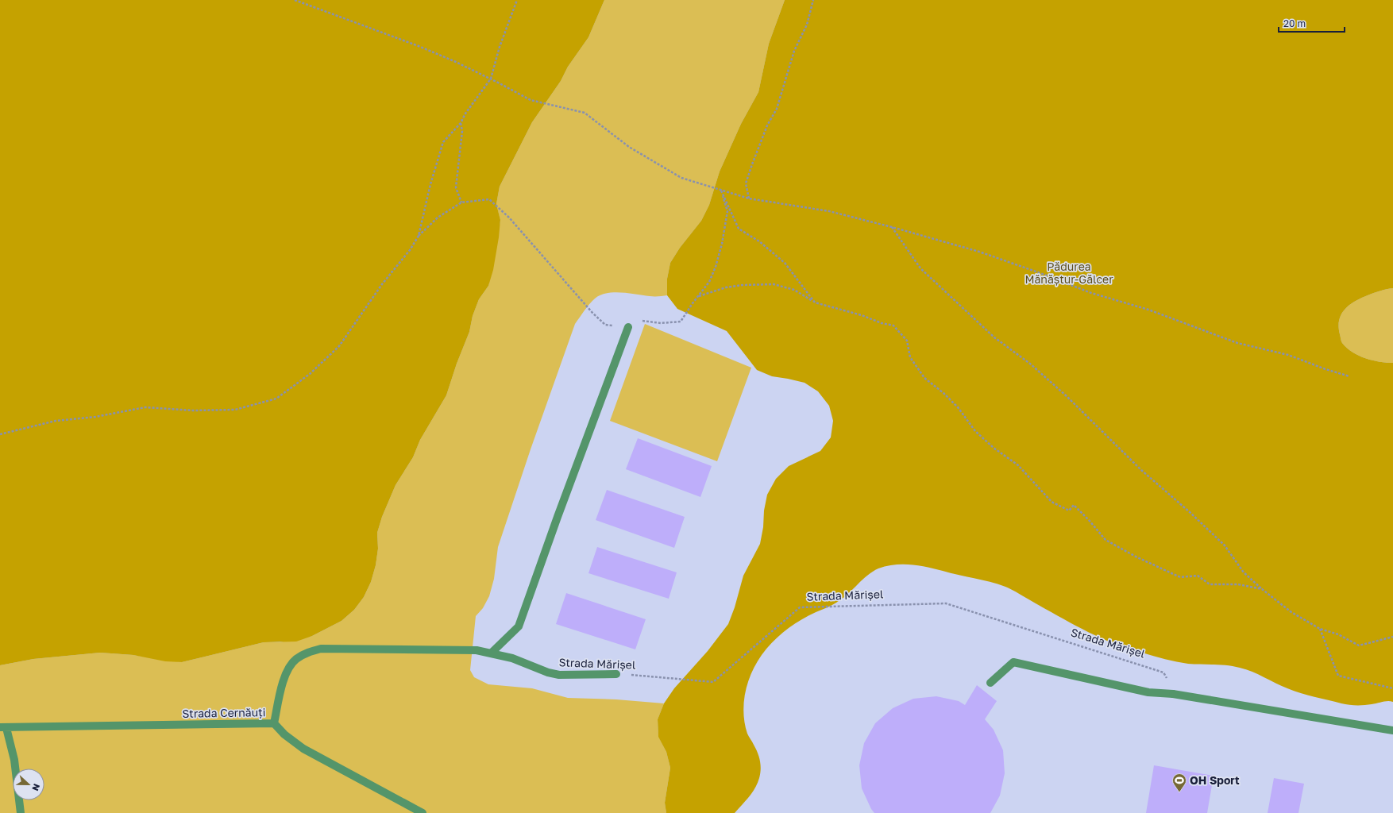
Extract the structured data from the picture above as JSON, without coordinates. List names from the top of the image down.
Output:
{
  "streets": {
    "street": ["Strada Mărișel", "Strada Cernăuți"]
  },
  "crossings": [
    ["Strada Mărișel", "Strada Cernăuți"]
  ],
  "parks": ["Pădurea Mănăștur-Gălcer"],
  "places": {
    "sports": ["OH Sport"]
  },
  "scale_bar": "20 m",
  "north": "right"
}
